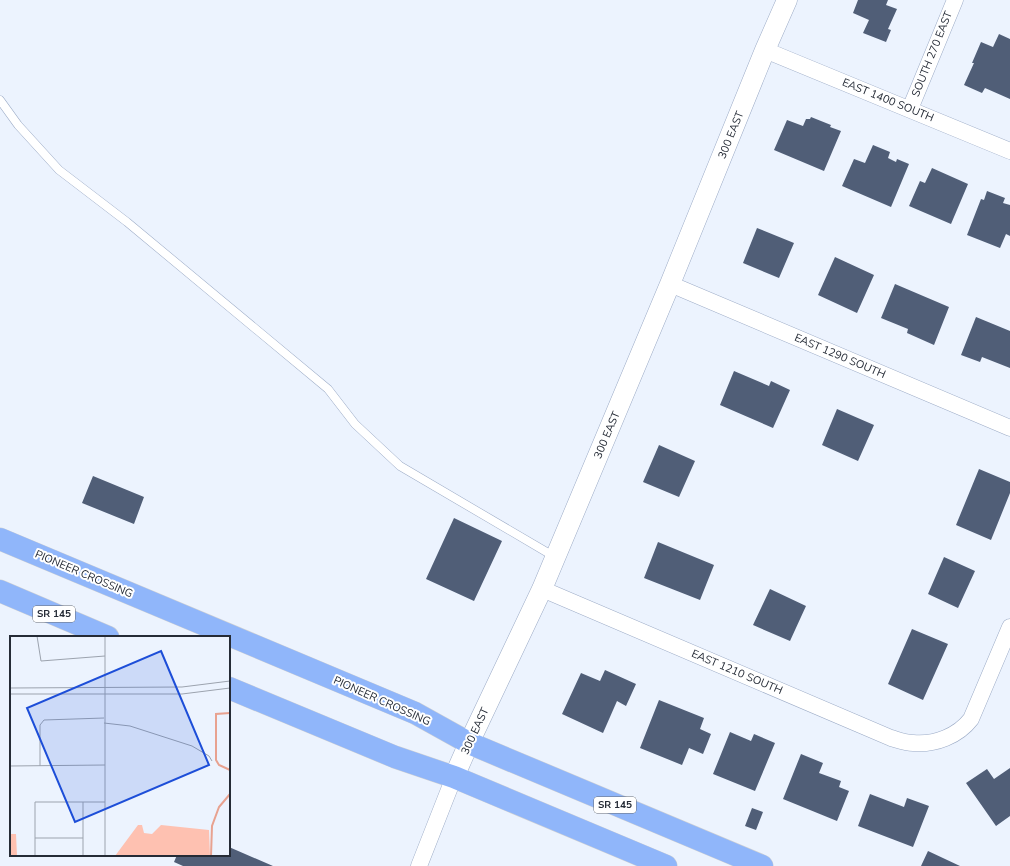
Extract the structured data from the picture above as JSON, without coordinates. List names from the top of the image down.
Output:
{
  "streets": {
    "highway": ["PIONEER CROSSING", "SR 145"],
    "street": [
      "SOUTH 270 EAST",
      "EAST 1400 SOUTH",
      "300 EAST",
      "EAST 1290 SOUTH",
      "EAST 1210 SOUTH"
    ]
  },
  "crossings": [
    ["SOUTH 270 EAST", "EAST 1400 SOUTH"],
    ["EAST 1400 SOUTH", "300 EAST"],
    ["300 EAST", "EAST 1290 SOUTH"],
    ["300 EAST", "PIONEER CROSSING"],
    ["300 EAST", "EAST 1210 SOUTH"]
  ]
}
